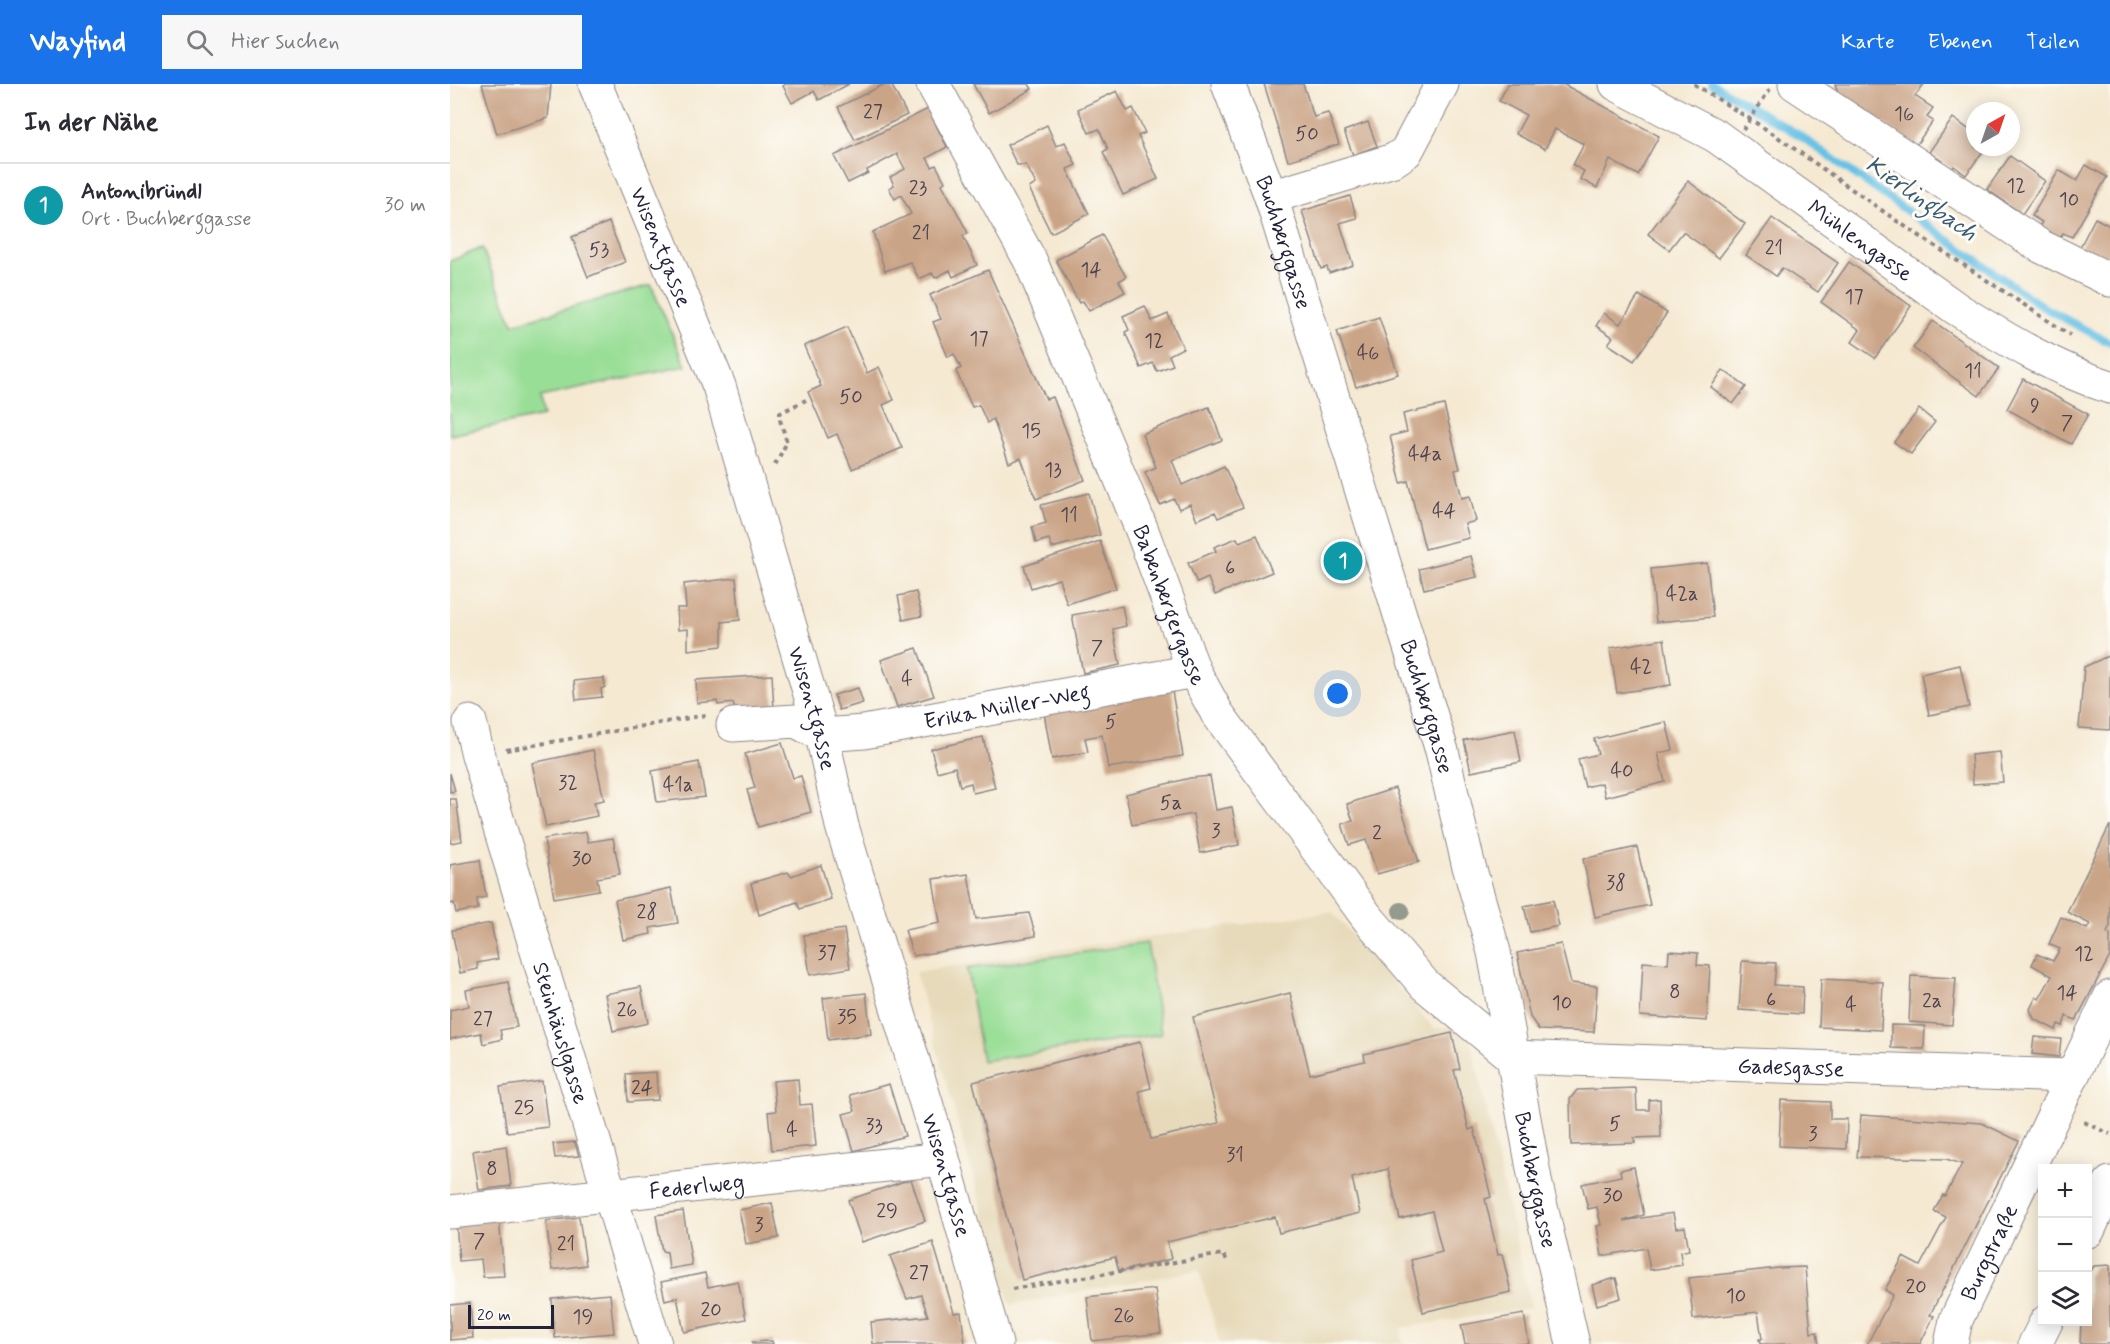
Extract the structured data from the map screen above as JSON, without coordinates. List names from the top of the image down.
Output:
{
  "streets": {
    "street": [
      "Mühlengasse",
      "Buchberggasse",
      "Wisentgasse",
      "Babenbergergasse",
      "Erika Müller-Weg",
      "Steinhäuslgasse",
      "Gadesgasse",
      "Federlweg",
      "Burgstraße"
    ]
  },
  "crossings": [
    ["Buchberggasse", "Babenbergergasse"],
    ["Buchberggasse", "Gadesgasse"],
    ["Wisentgasse", "Erika Müller-Weg"],
    ["Wisentgasse", "Federlweg"],
    ["Babenbergergasse", "Erika Müller-Weg"],
    ["Babenbergergasse", "Gadesgasse"],
    ["Steinhäuslgasse", "Federlweg"],
    ["Gadesgasse", "Burgstraße"]
  ],
  "water": ["Kierlingbach"],
  "house_numbers": [
    "27",
    "16",
    "50",
    "12",
    "23",
    "10",
    "21",
    "21",
    "53",
    "14",
    "17",
    "17",
    "12",
    "46",
    "11",
    "50",
    "9",
    "7",
    "15",
    "44a",
    "13",
    "44",
    "11",
    "6",
    "42a",
    "7",
    "42",
    "4",
    "5",
    "40",
    "32",
    "41a",
    "5a",
    "3",
    "2",
    "30",
    "38",
    "28",
    "37",
    "12",
    "8",
    "14",
    "6",
    "2a",
    "10",
    "4",
    "26",
    "35",
    "27",
    "24",
    "25",
    "5",
    "33",
    "4",
    "3",
    "31",
    "8",
    "30",
    "29",
    "3",
    "7",
    "21",
    "27",
    "20",
    "10",
    "20",
    "26",
    "19"
  ],
  "scale_bar": "20 m",
  "north": "top right",
  "page": {
    "header": "Wayfind",
    "search": "Hier suchen",
    "nav": ["Karte", "Ebenen", "Teilen"],
    "heading": "In der Nähe",
    "list": [
      {
        "mark": "1",
        "name": "Antonibründl",
        "note": "Ort · Buchberggasse",
        "value": "30 m"
      }
    ],
    "pins": "1",
    "map_buttons": ["+", "−"],
    "scale": "20 m"
  }
}
